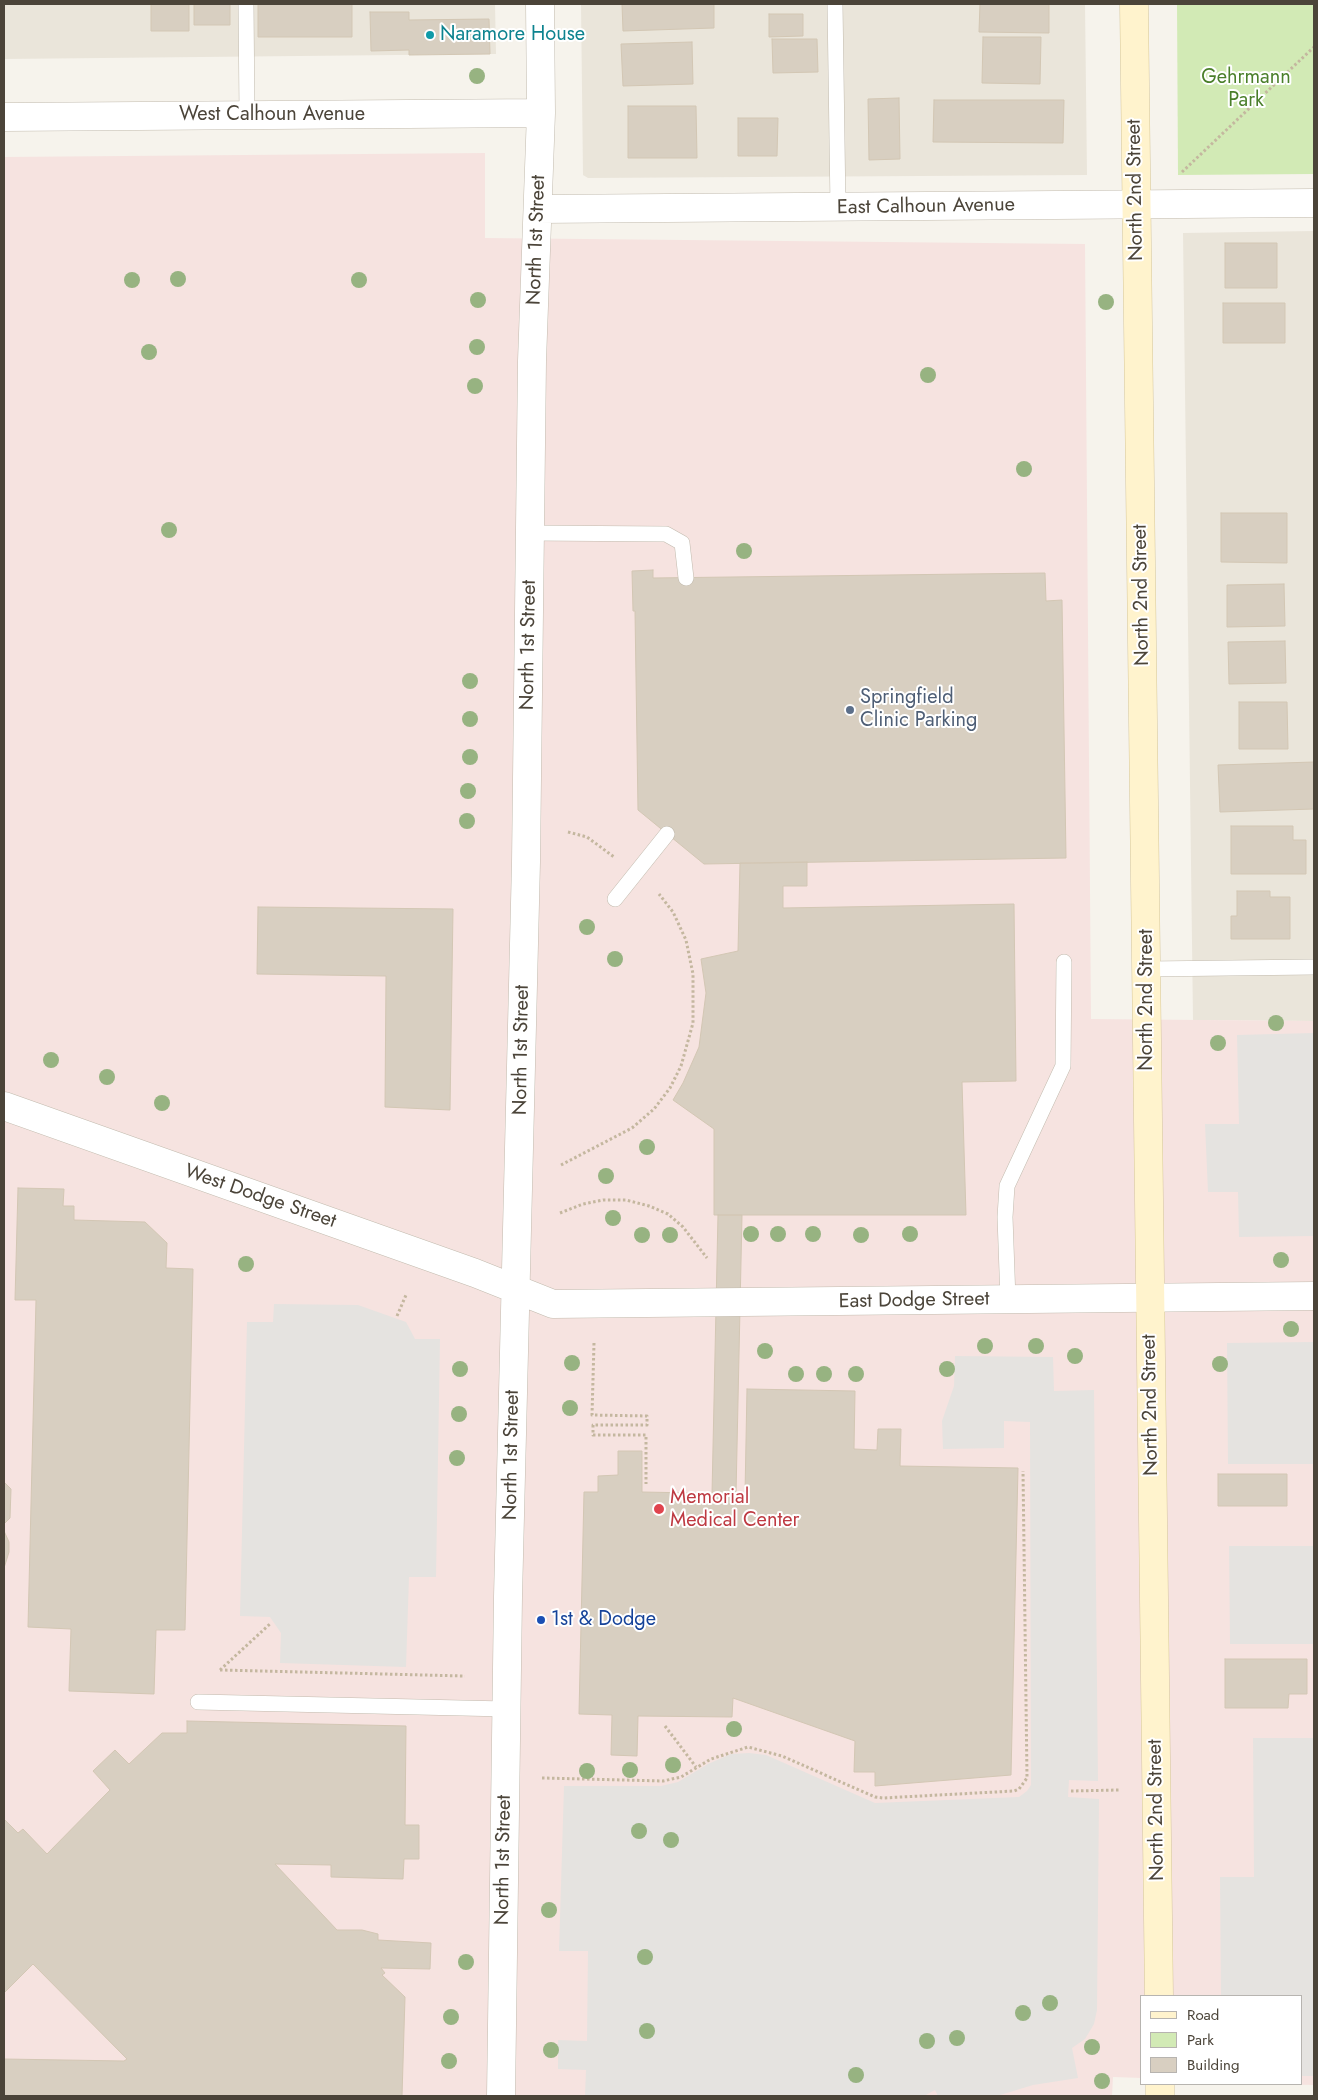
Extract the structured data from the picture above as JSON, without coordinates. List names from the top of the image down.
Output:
{
  "streets": {
    "main road": ["North 2nd Street"],
    "street": [
      "West Calhoun Avenue",
      "East Calhoun Avenue",
      "North 1st Street",
      "West Dodge Street",
      "East Dodge Street"
    ]
  },
  "crossings": [
    ["West Calhoun Avenue", "North 1st Street"],
    ["North 2nd Street", "East Calhoun Avenue"],
    ["North 2nd Street", "East Dodge Street"],
    ["East Calhoun Avenue", "North 1st Street"],
    ["North 1st Street", "West Dodge Street"],
    ["North 1st Street", "East Dodge Street"],
    ["West Dodge Street", "East Dodge Street"]
  ],
  "parks": ["Gehrmann Park"],
  "places": [
    "Naramore House",
    "Springfield Clinic Parking",
    "Memorial Medical Center",
    "1st & Dodge"
  ],
  "legend": ["Road", "Park", "Building"]
}
